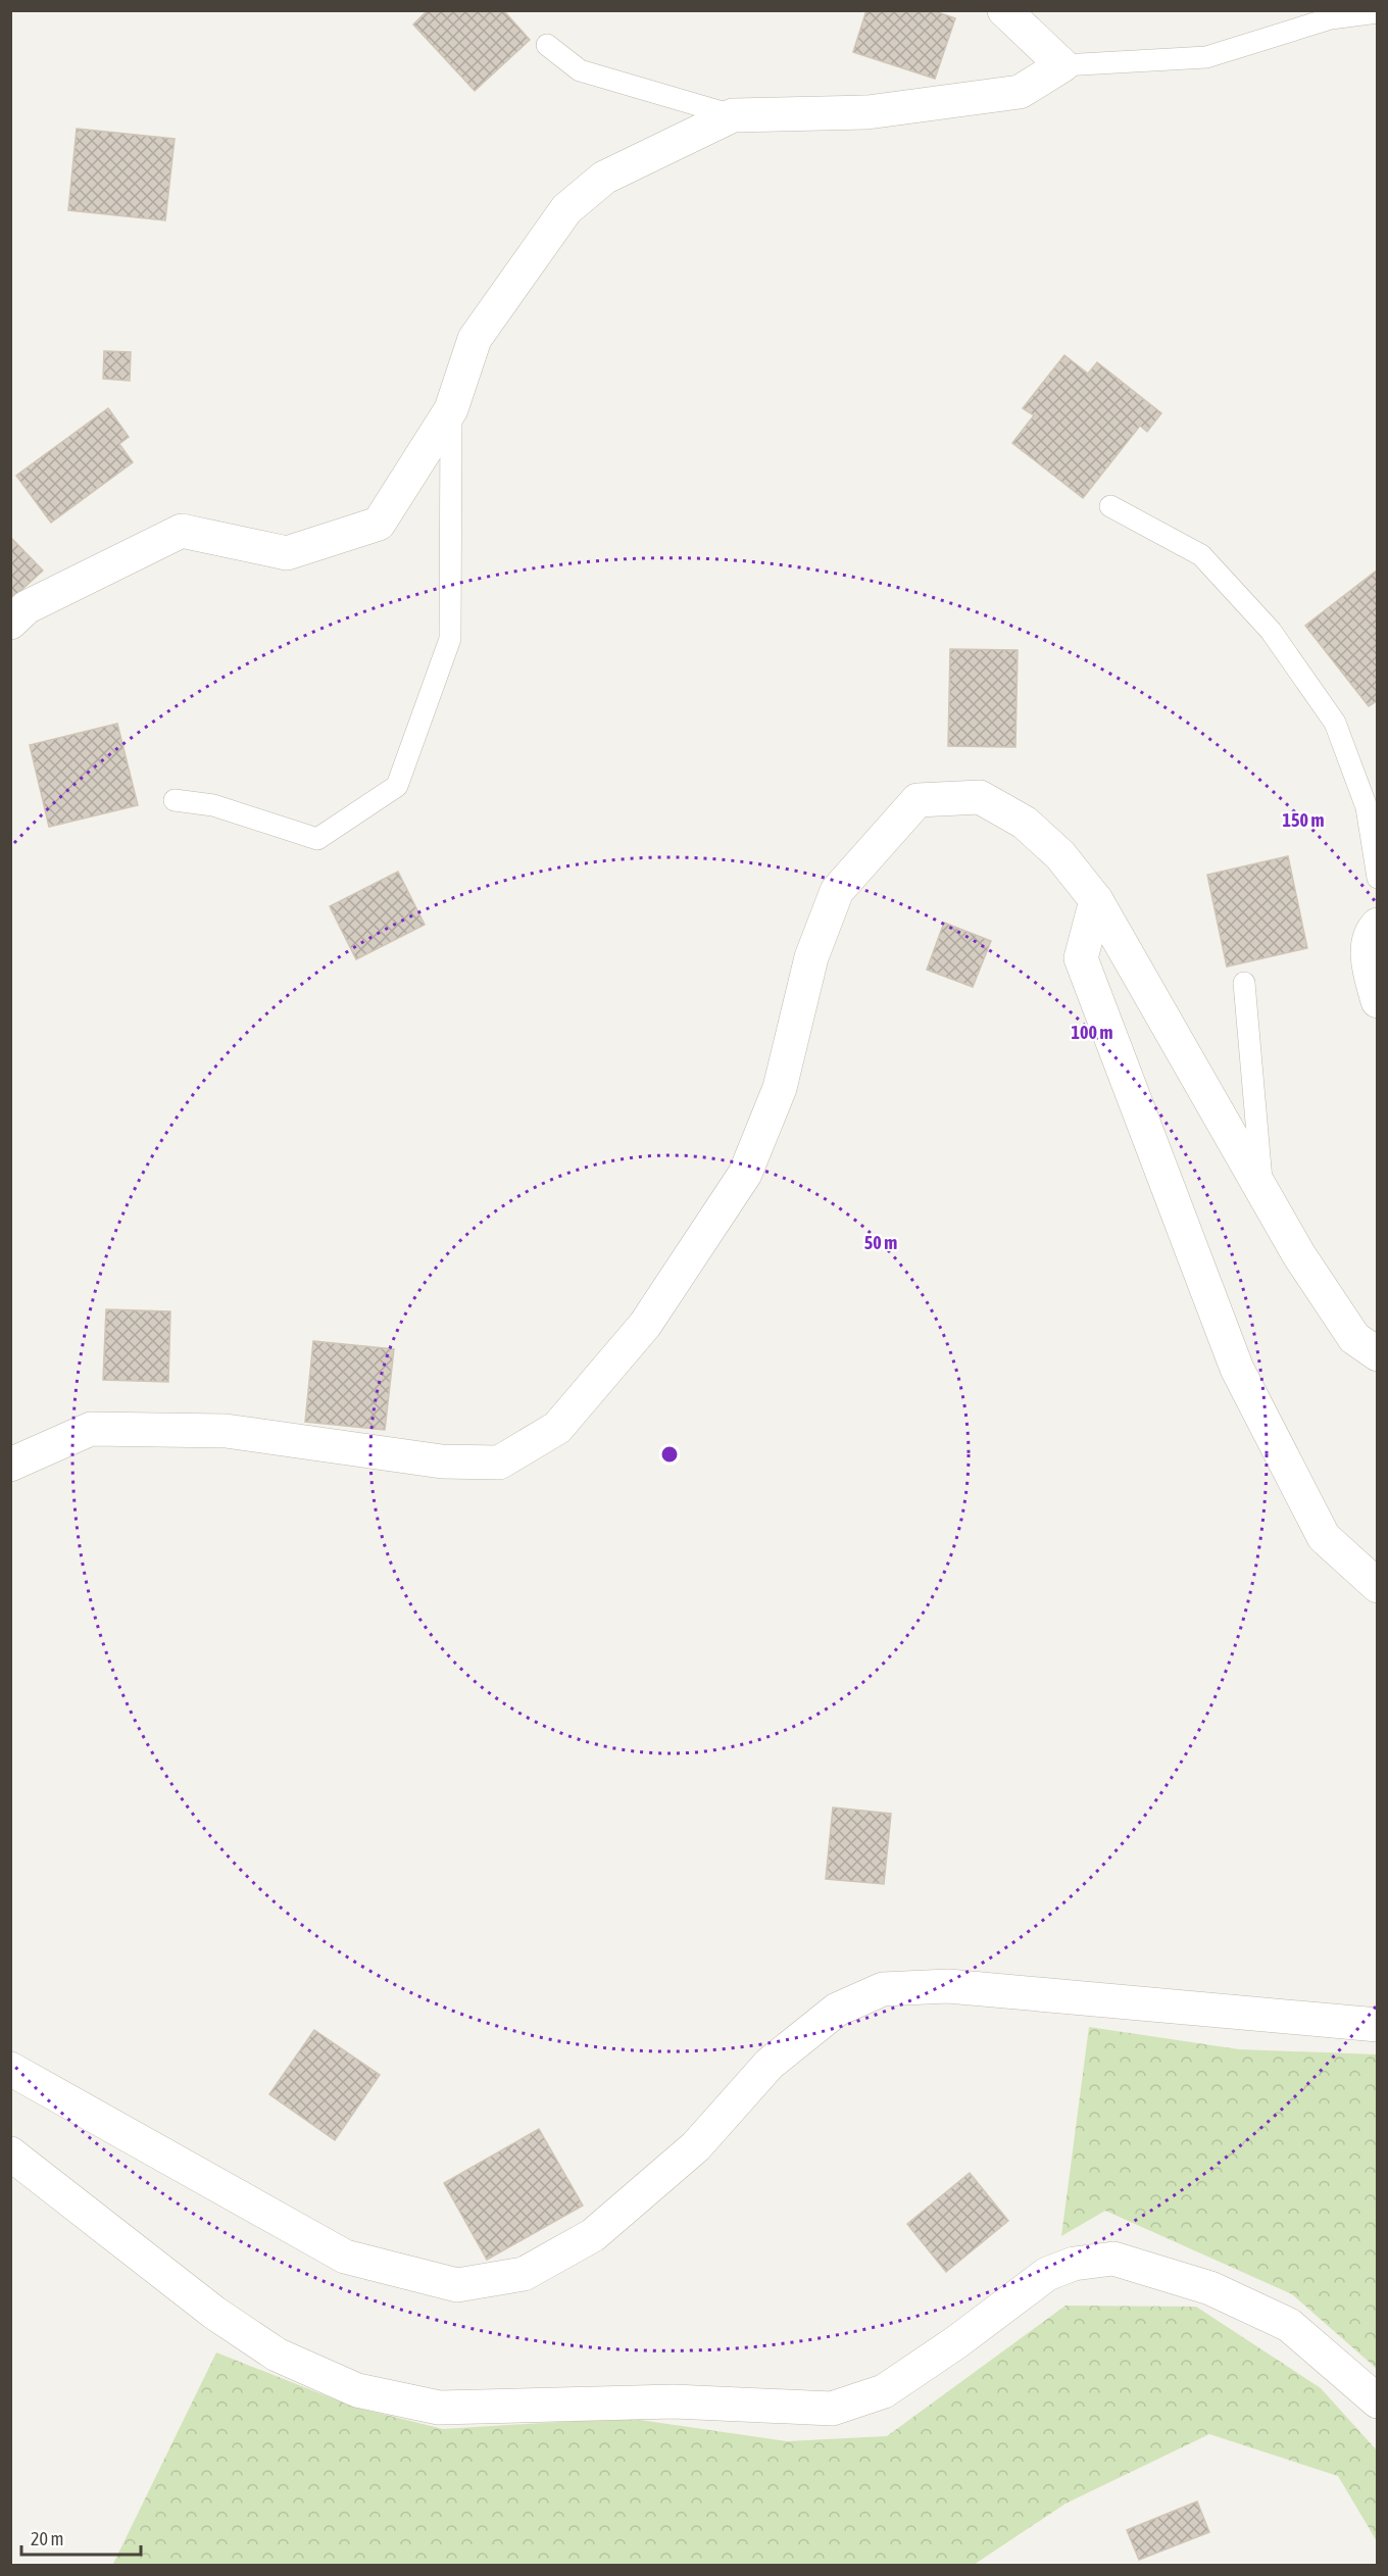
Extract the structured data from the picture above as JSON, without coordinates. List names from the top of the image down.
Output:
{
  "scale_bar": "20 m",
  "rings": ["150 m", "100 m", "50 m"]
}
